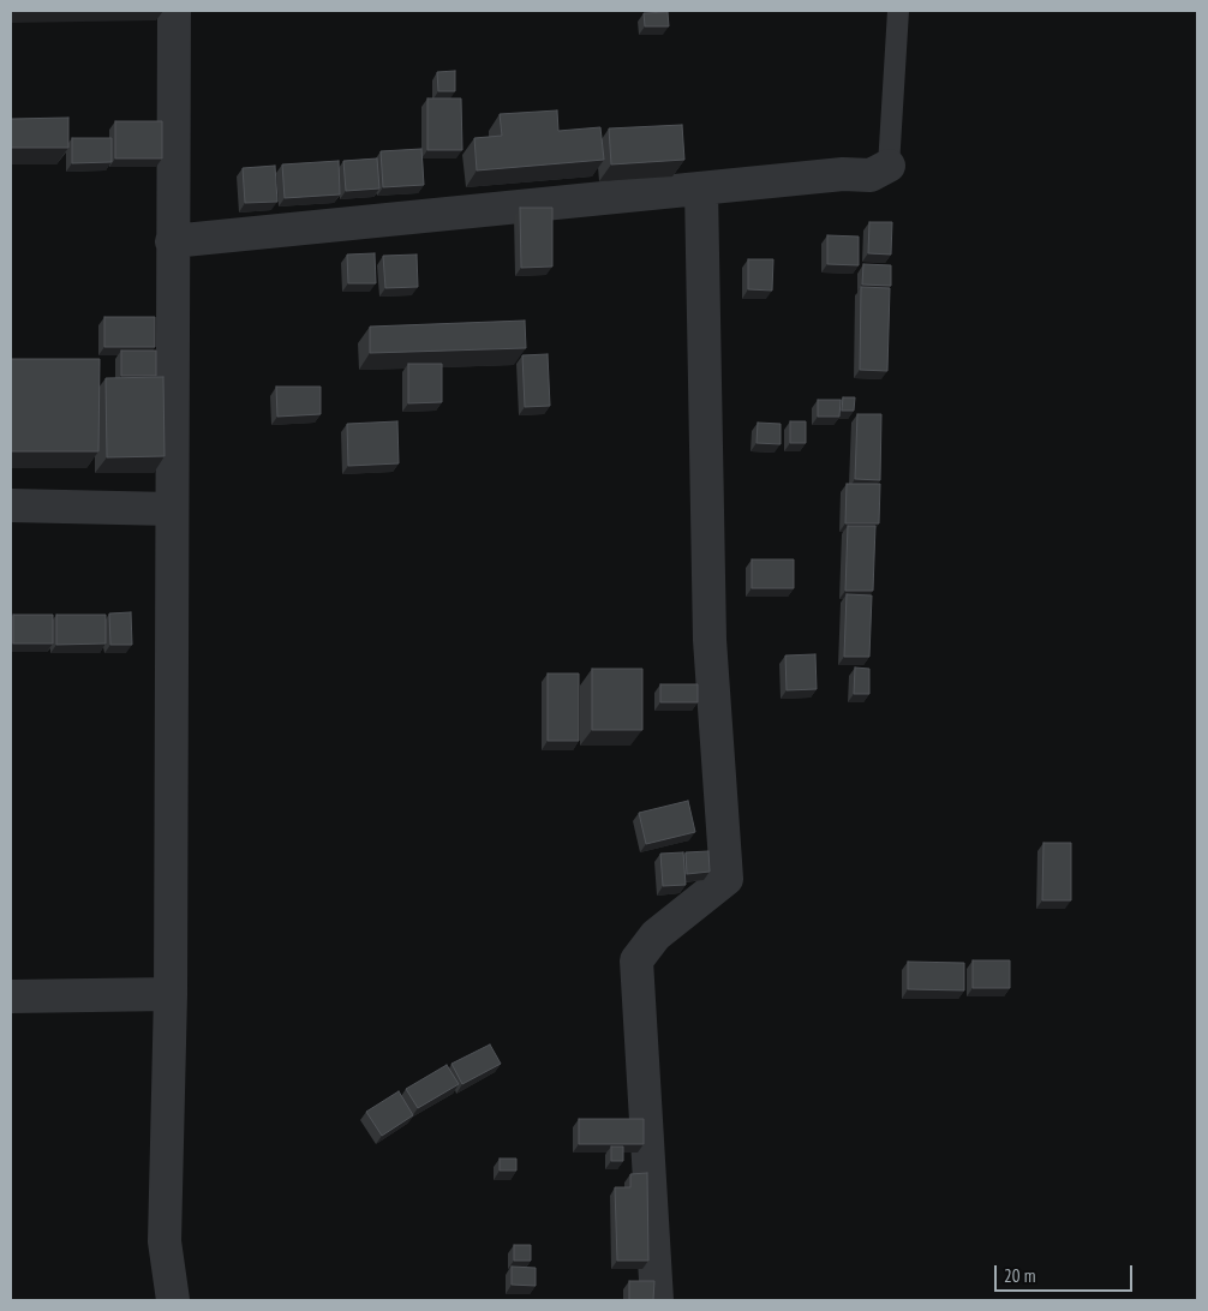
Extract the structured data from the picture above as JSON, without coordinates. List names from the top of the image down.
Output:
{
  "scale_bar": "20 m"
}
